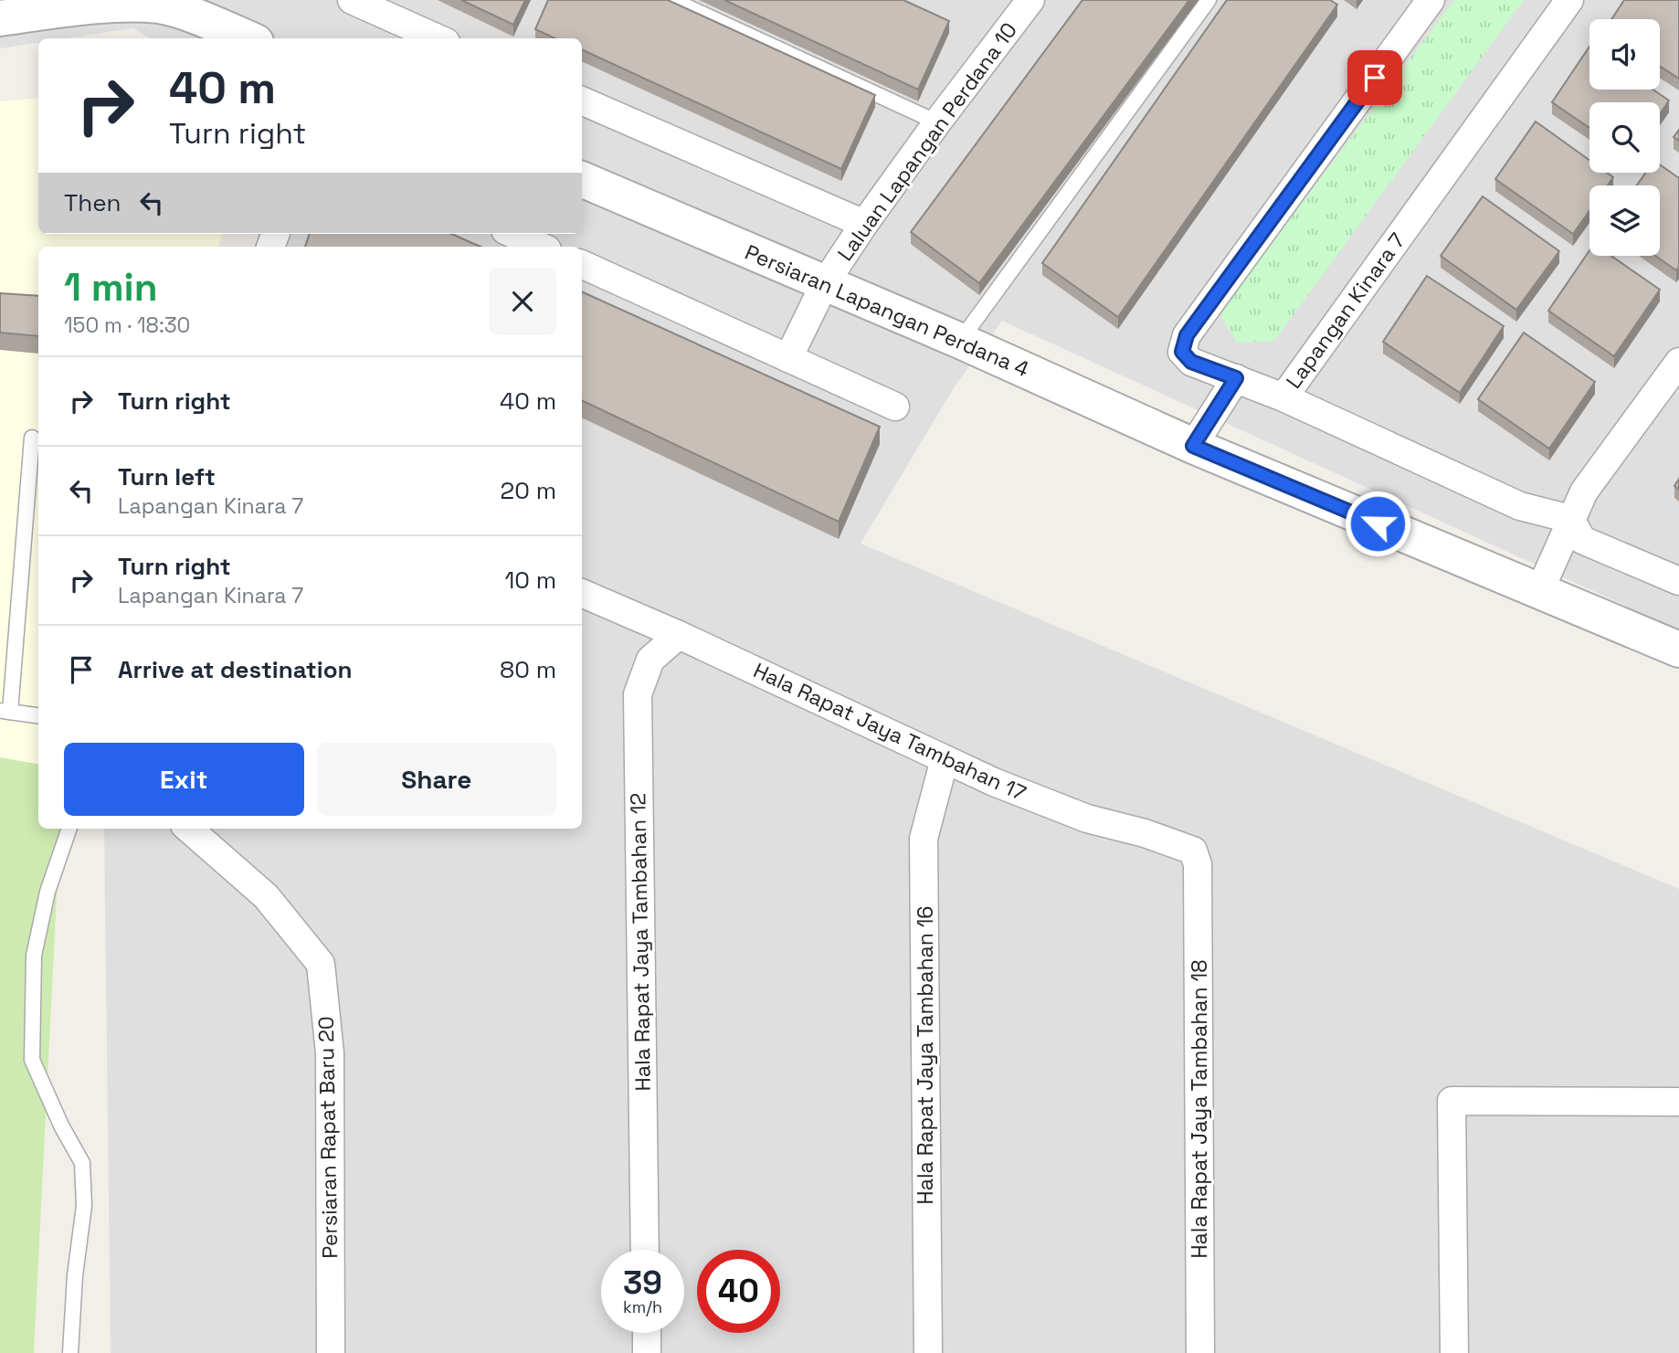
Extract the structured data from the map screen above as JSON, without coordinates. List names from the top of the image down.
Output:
{
  "streets": {
    "street": [
      "Laluan Lapangan Perdana 10",
      "Persiaran Lapangan Perdana 4",
      "Lapangan Kinara 7",
      "Hala Rapat Jaya Tambahan 17",
      "Hala Rapat Jaya Tambahan 12",
      "Hala Rapat Jaya Tambahan 16",
      "Hala Rapat Jaya Tambahan 18",
      "Persiaran Rapat Baru 20"
    ]
  },
  "crossings": [
    ["Laluan Lapangan Perdana 10", "Persiaran Lapangan Perdana 4"],
    ["Hala Rapat Jaya Tambahan 17", "Hala Rapat Jaya Tambahan 12"],
    ["Hala Rapat Jaya Tambahan 17", "Hala Rapat Jaya Tambahan 16"],
    ["Hala Rapat Jaya Tambahan 17", "Hala Rapat Jaya Tambahan 18"]
  ],
  "page": {
    "turn": ["40 m", "Turn right"],
    "then": "Then",
    "heading": ["1 min", "150 m · 18:30"],
    "list": [
      {
        "name": "Turn right",
        "value": "40 m"
      },
      {
        "name": "Turn left",
        "note": "Lapangan Kinara 7",
        "value": "20 m"
      },
      {
        "name": "Turn right",
        "note": "Lapangan Kinara 7",
        "value": "10 m"
      },
      {
        "name": "Arrive at destination",
        "value": "80 m"
      }
    ],
    "buttons": ["Exit", "Share"],
    "speed": "39 km/h",
    "limit": "40"
  }
}
